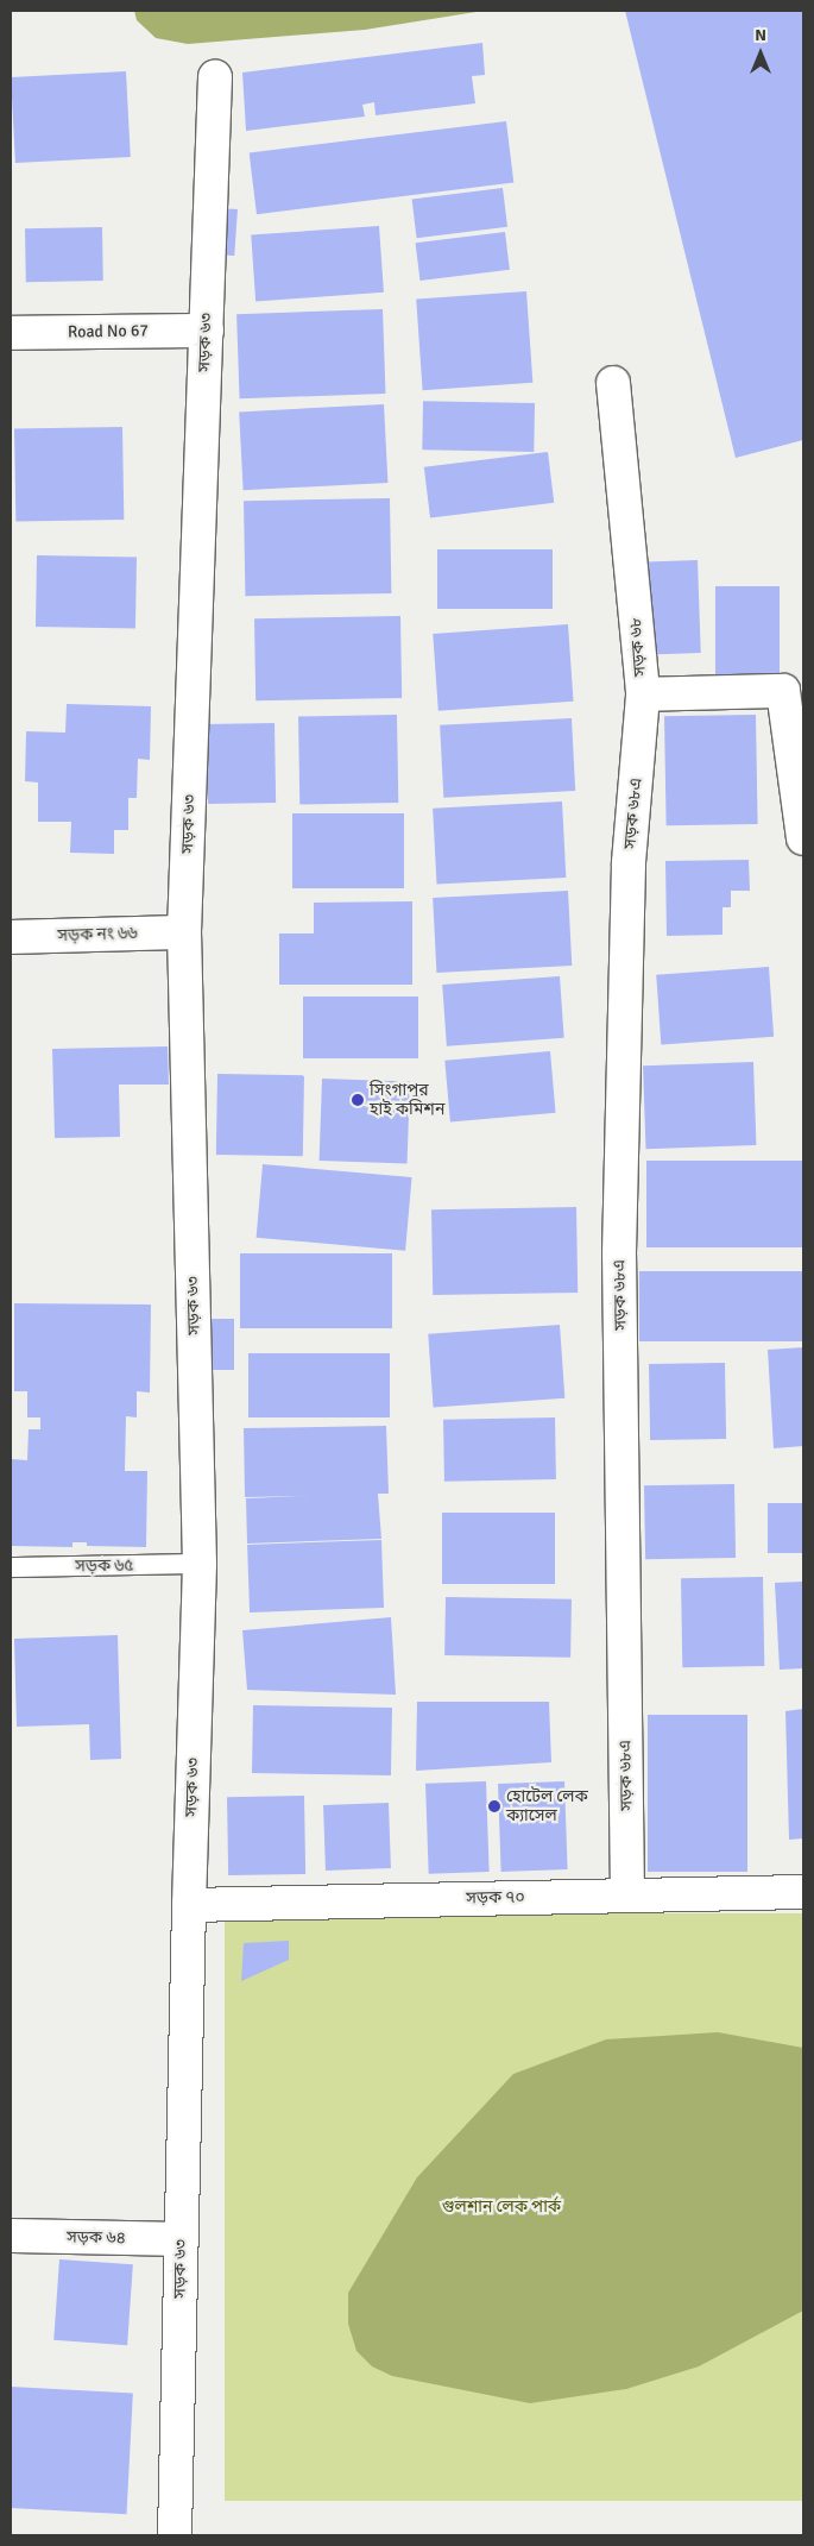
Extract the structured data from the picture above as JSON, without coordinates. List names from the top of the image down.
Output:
{
  "streets": {
    "street": [
      "Road No 67",
      "সড়ক ৬৩",
      "সড়ক ৬৮",
      "সড়ক ৬৮এ",
      "সড়ক নং ৬৬",
      "সড়ক ৭০",
      "সড়ক ৬৪"
    ],
    "lane": ["সড়ক ৬৫"]
  },
  "crossings": [
    ["Road No 67", "সড়ক ৬৩"],
    ["সড়ক ৬৩", "সড়ক নং ৬৬"],
    ["সড়ক ৬৩", "সড়ক ৬৫"],
    ["সড়ক ৬৩", "সড়ক ৭০"],
    ["সড়ক ৬৩", "সড়ক ৬৪"],
    ["সড়ক ৬৮", "সড়ক ৬৮এ"],
    ["সড়ক ৬৮এ", "সড়ক ৭০"]
  ],
  "parks": ["গুলশান লেক পার্ক"],
  "places": ["সিংগাপুর হাই কমিশন", "হোটেল লেক ক্যাসেল"],
  "north": "top"
}
